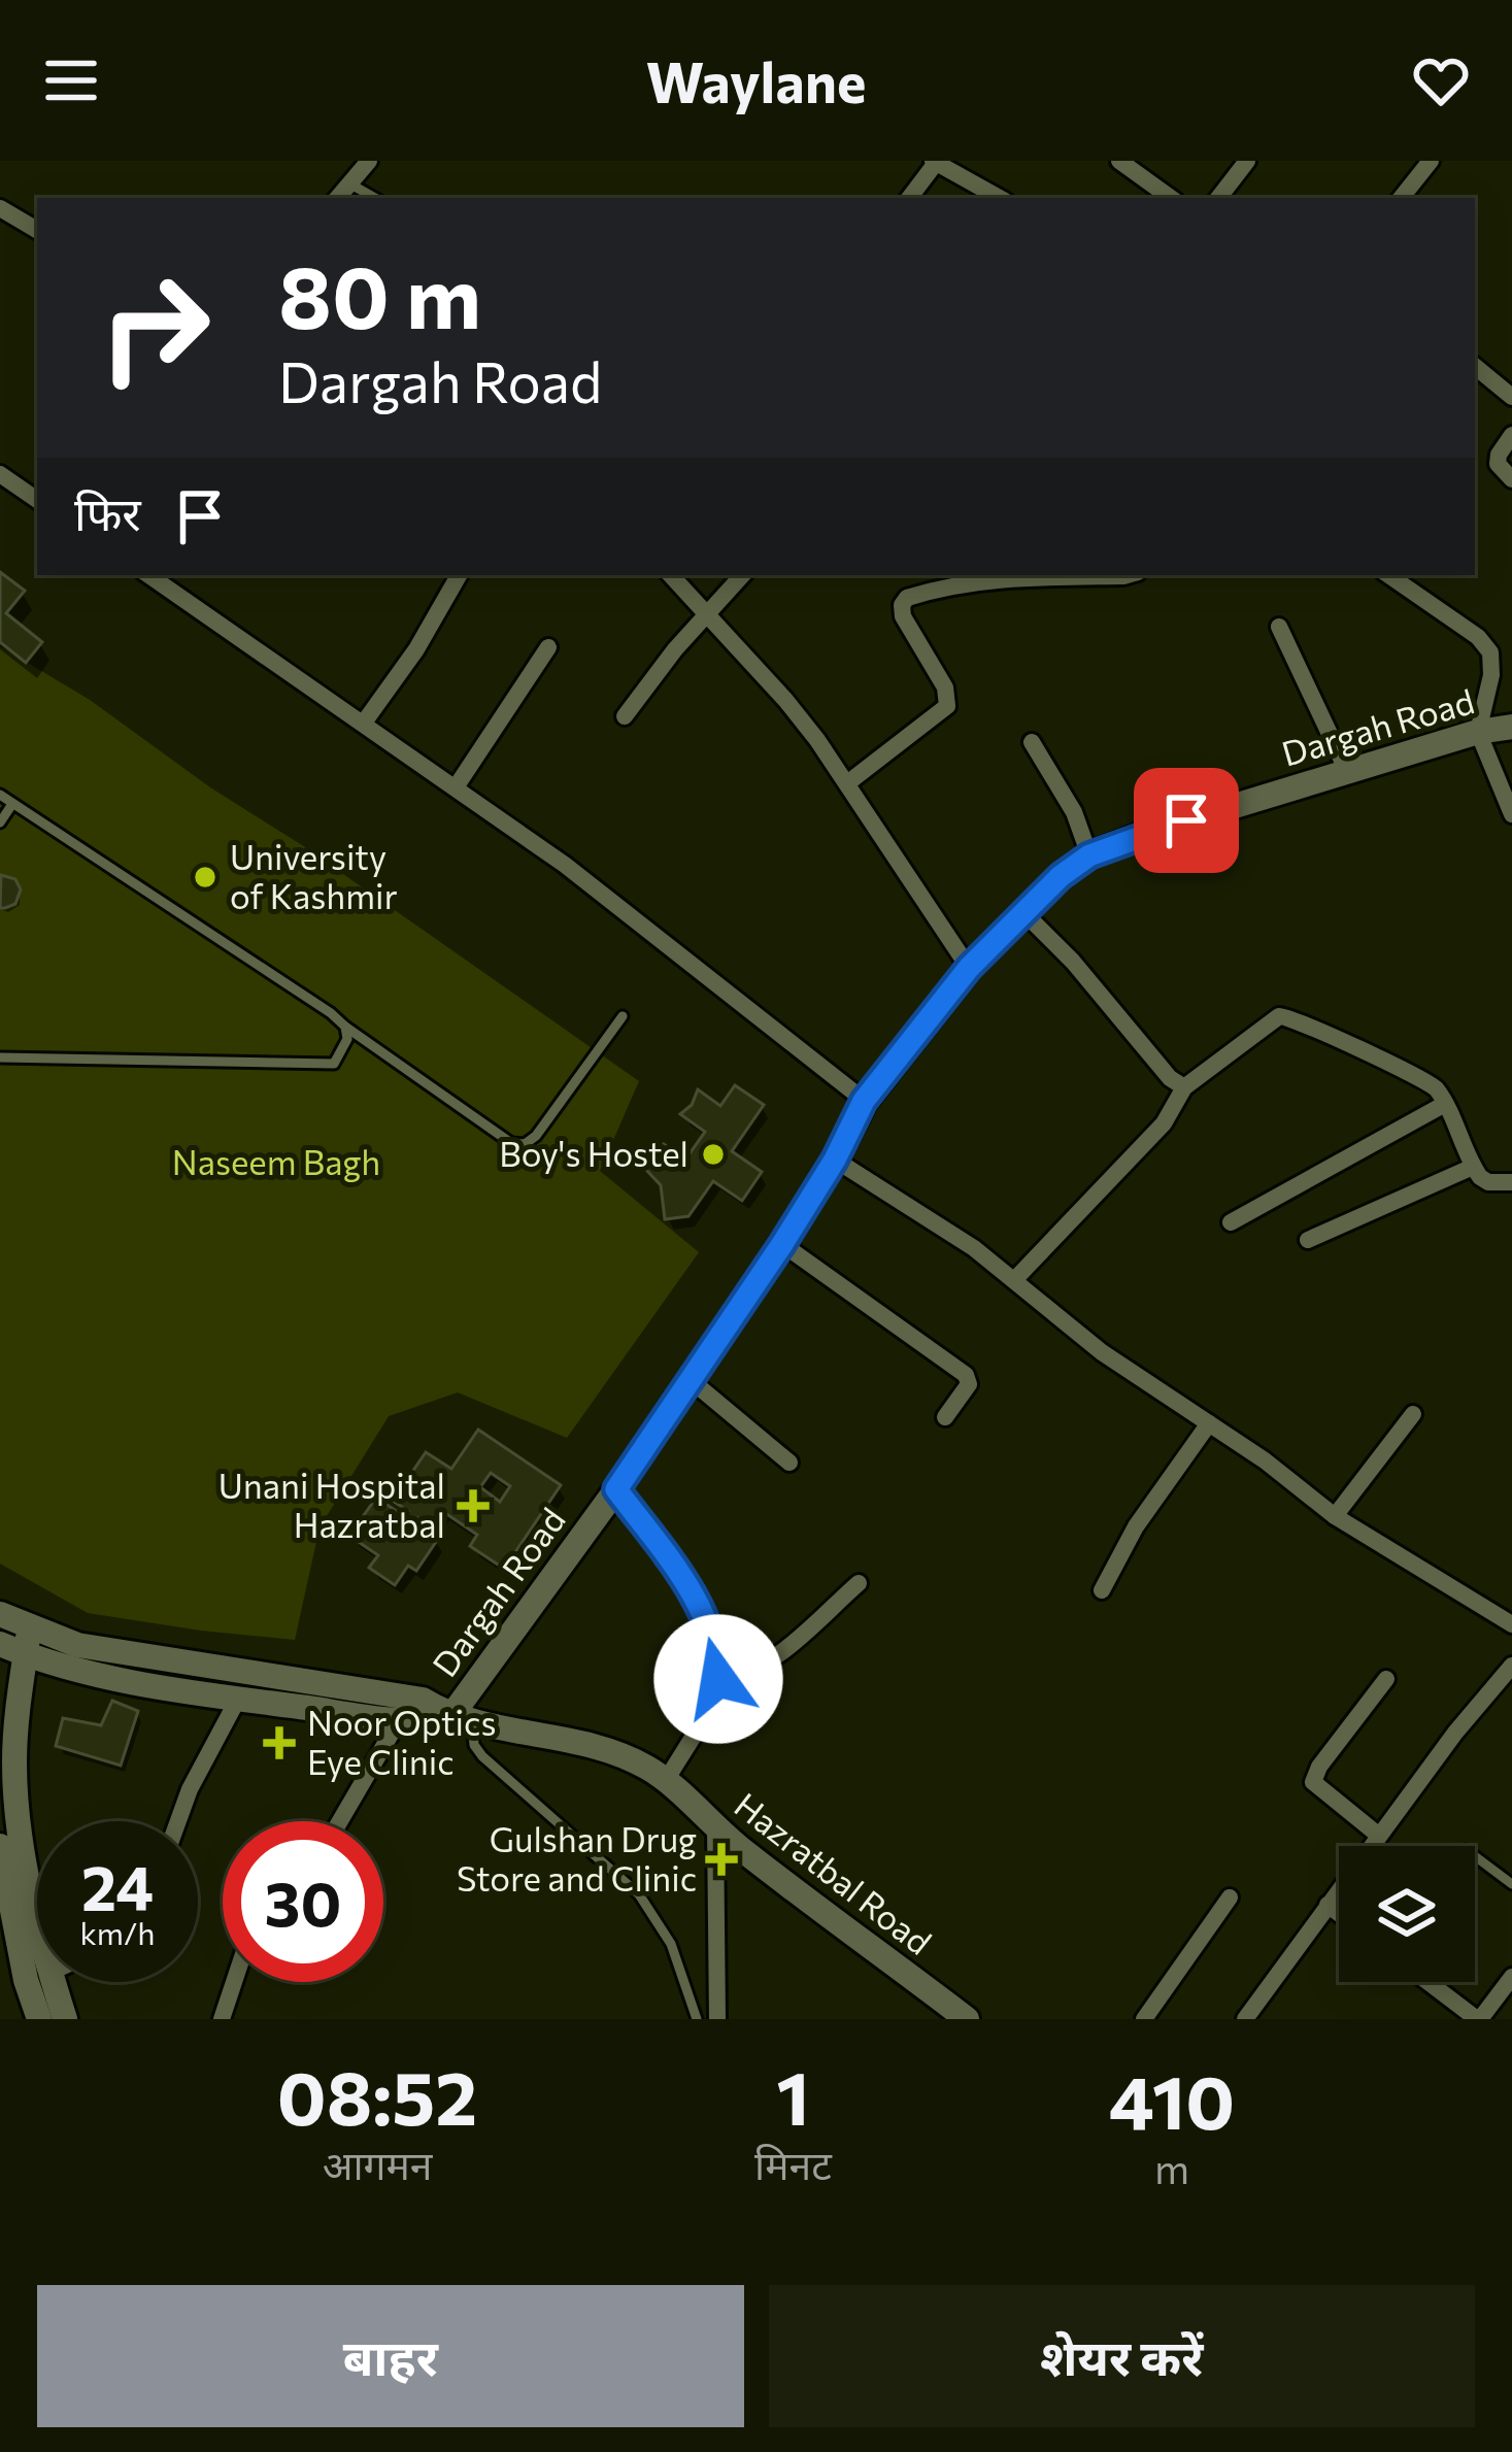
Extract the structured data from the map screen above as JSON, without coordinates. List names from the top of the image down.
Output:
{
  "streets": {
    "main road": ["Dargah Road", "Hazratbal Road"]
  },
  "crossings": [
    ["Dargah Road", "Hazratbal Road"]
  ],
  "parks": ["Naseem Bagh"],
  "places": {
    "other": ["University of Kashmir", "Boy's Hostel"],
    "health": ["Unani Hospital Hazratbal", "Noor Optics Eye Clinic", "Gulshan Drug Store and Clinic"]
  },
  "page": {
    "header": "Waylane",
    "turn": ["80 m", "Dargah Road"],
    "then": "फिर",
    "speed": "24 km/h",
    "limit": "30",
    "eta": [
      "08:52",
      "आगमन",
      "1",
      "मिनट",
      "410",
      "m"
    ],
    "buttons": ["बाहर", "शेयर करें"]
  }
}
